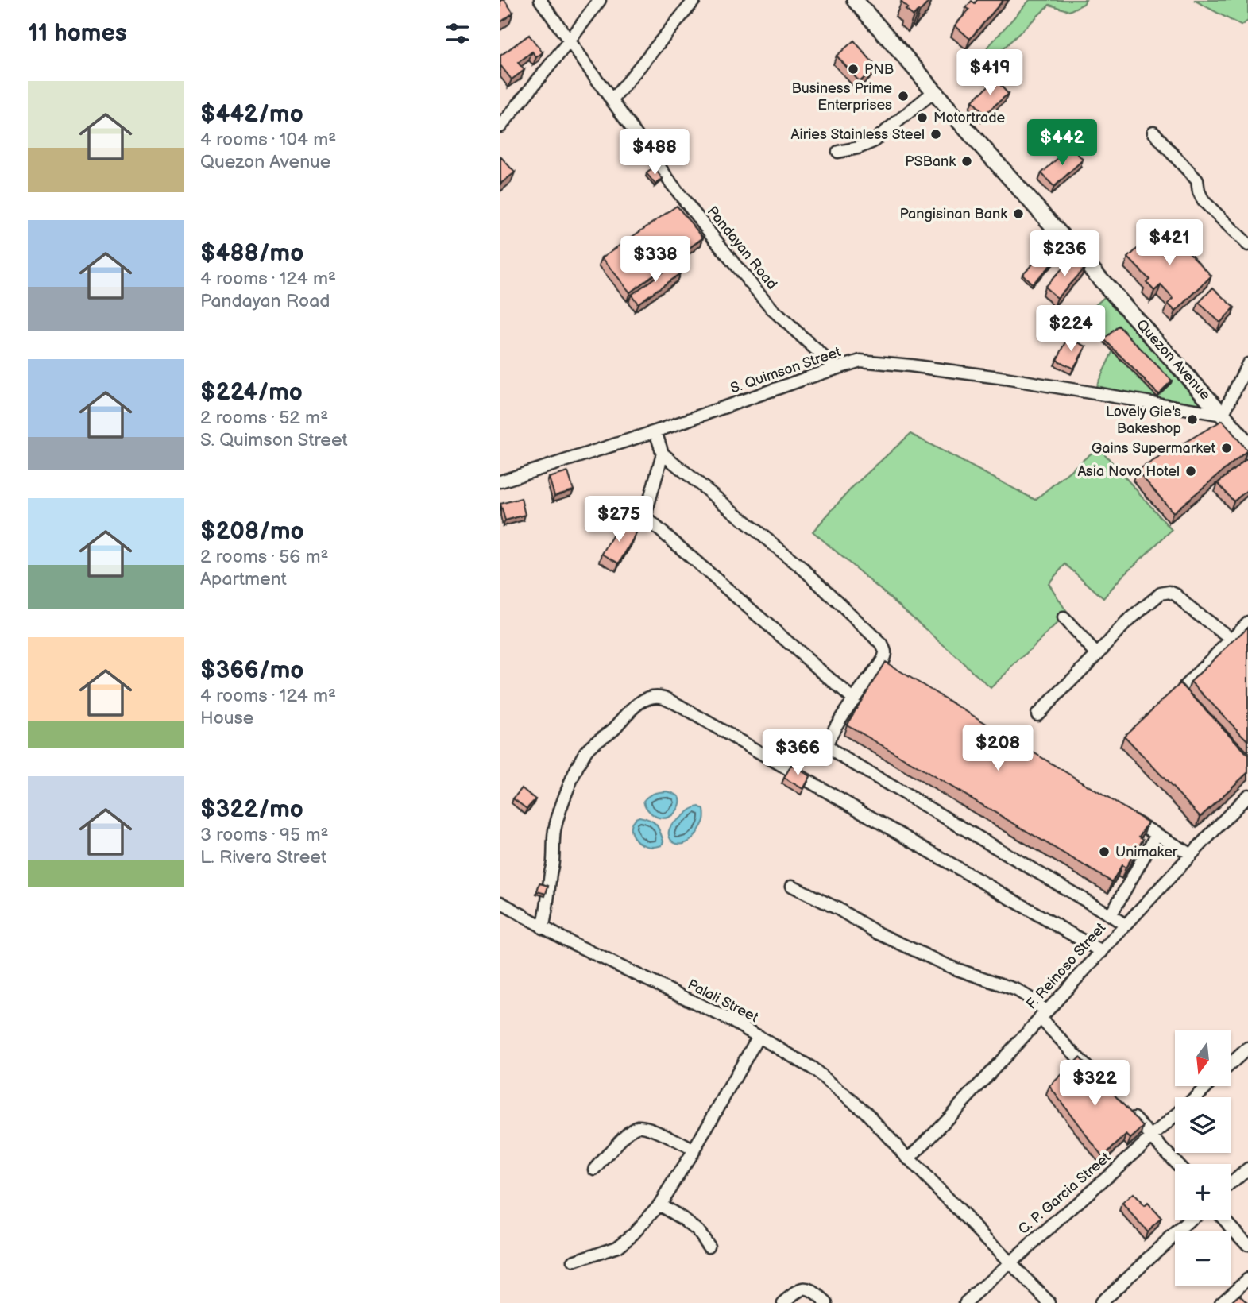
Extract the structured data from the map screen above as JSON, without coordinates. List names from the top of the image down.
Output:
{
  "streets": {
    "main road": ["Quezon Avenue"],
    "street": [
      "Pandayan Road",
      "S. Quimson Street",
      "F. Reinoso Street",
      "Palali Street",
      "C. P. Garcia Street"
    ]
  },
  "crossings": [
    ["Pandayan Road", "S. Quimson Street"],
    ["Quezon Avenue", "S. Quimson Street"],
    ["F. Reinoso Street", "Palali Street"],
    ["Palali Street", "C. P. Garcia Street"]
  ],
  "places": [
    "PNB",
    "Business Prime Enterprises",
    "Motortrade",
    "Airies Stainless Steel",
    "PSBank",
    "Pangisinan Bank",
    "Lovely Gie's Bakeshop",
    "Gains Supermarket",
    "Asia Novo Hotel",
    "Unimaker"
  ],
  "north": "bottom",
  "page": {
    "heading": "11 homes",
    "price": [
      "$419",
      "$442",
      "$488",
      "$421",
      "$236",
      "$338",
      "$224",
      "$275",
      "$208",
      "$366",
      "$322"
    ],
    "list": [
      {
        "name": "$442/mo",
        "note": "4 rooms · 104 m² · Quezon Avenue"
      },
      {
        "name": "$488/mo",
        "note": "4 rooms · 124 m² · Pandayan Road"
      },
      {
        "name": "$224/mo",
        "note": "2 rooms · 52 m² · S. Quimson Street"
      },
      {
        "name": "$208/mo",
        "note": "2 rooms · 56 m² · Apartment"
      },
      {
        "name": "$366/mo",
        "note": "4 rooms · 124 m² · House"
      },
      {
        "name": "$322/mo",
        "note": "3 rooms · 95 m² · L. Rivera Street"
      }
    ],
    "map_buttons": ["+", "−"]
  }
}
